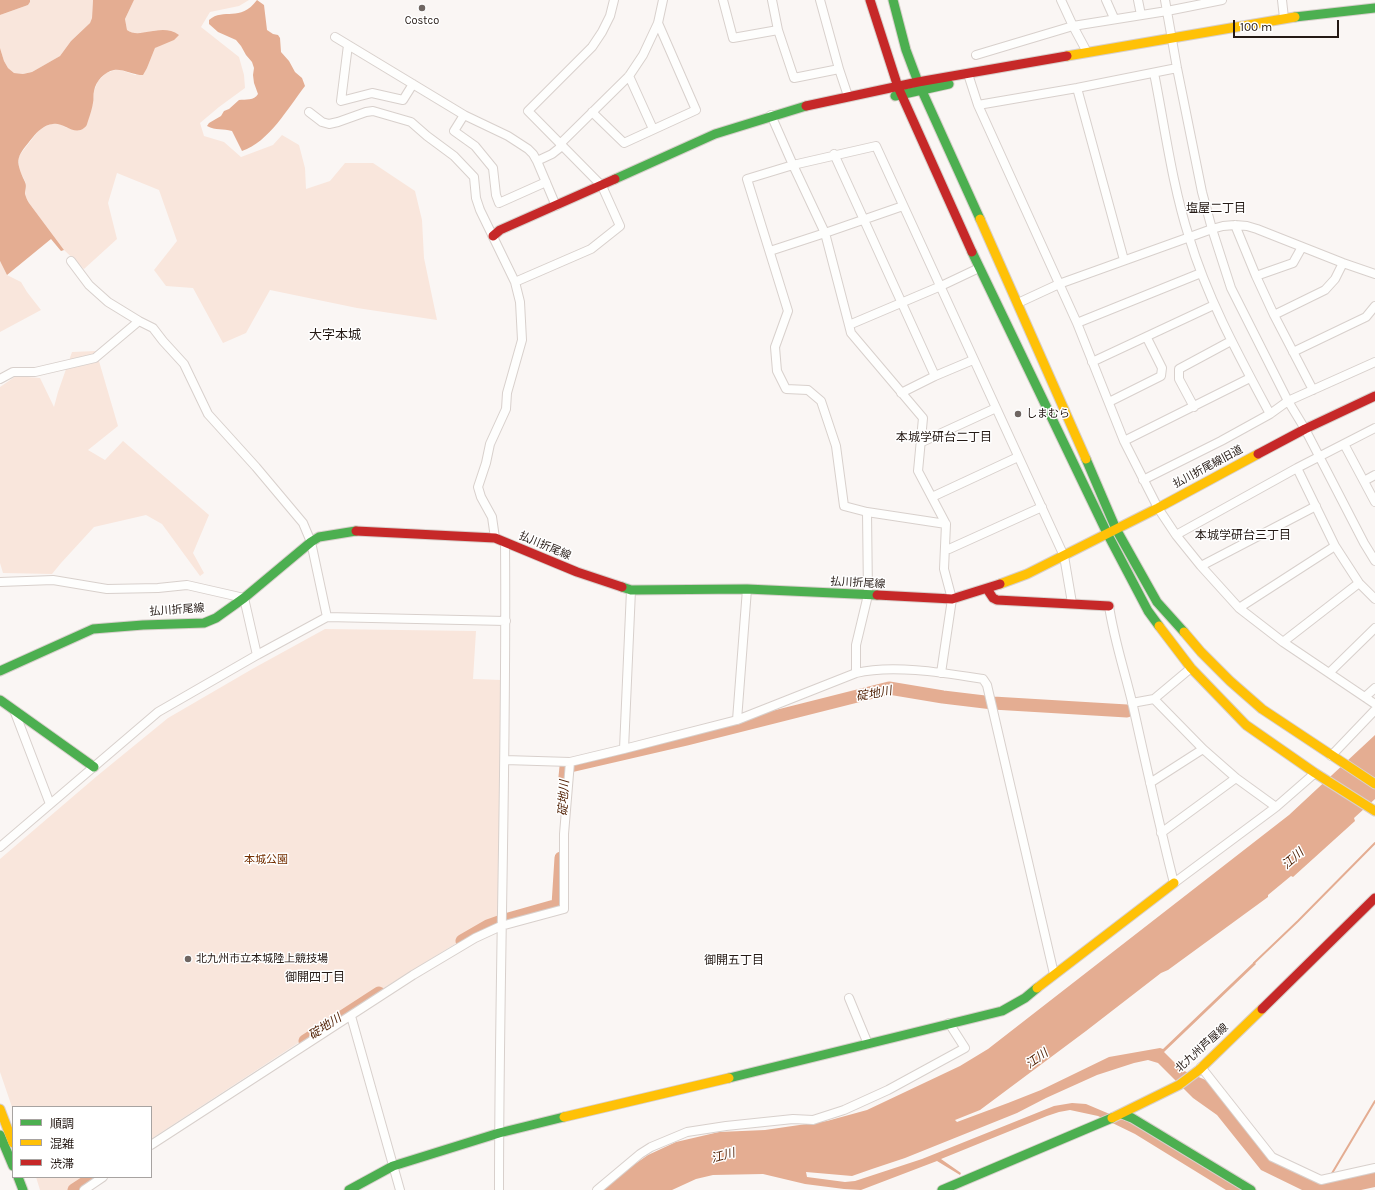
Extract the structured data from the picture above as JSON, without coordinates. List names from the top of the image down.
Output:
{
  "streets": {
    "main road": ["払川折尾線旧道", "払川折尾線", "北九州芦屋線"]
  },
  "crossings": [
    ["払川折尾線旧道", "払川折尾線"]
  ],
  "districts": [
    "塩屋二丁目",
    "大字本城",
    "本城学研台二丁目",
    "本城学研台三丁目",
    "御開五丁目",
    "御開四丁目"
  ],
  "water": ["碇地川", "江川"],
  "parks": ["本城公園"],
  "places": ["Costco", "しまむら", "北九州市立本城陸上競技場"],
  "legend": ["順調", "混雑", "渋滞"],
  "scale_bar": "100 m"
}
